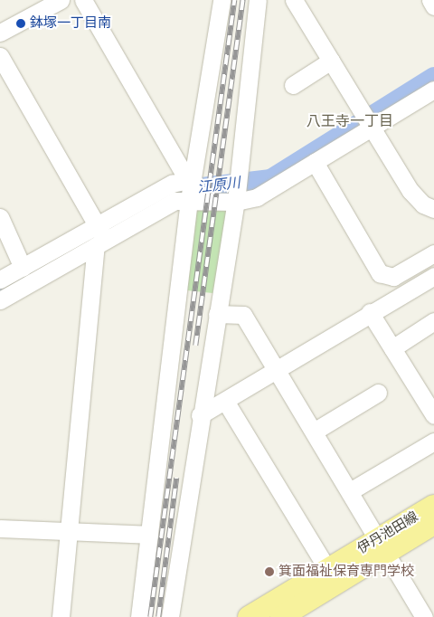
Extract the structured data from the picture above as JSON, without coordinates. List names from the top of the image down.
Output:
{
  "streets": {
    "main road": ["伊丹池田線"]
  },
  "districts": ["八王寺一丁目"],
  "water": ["江原川"],
  "places": ["鉢塚一丁目南", "箕面福祉保育専門学校"]
}
